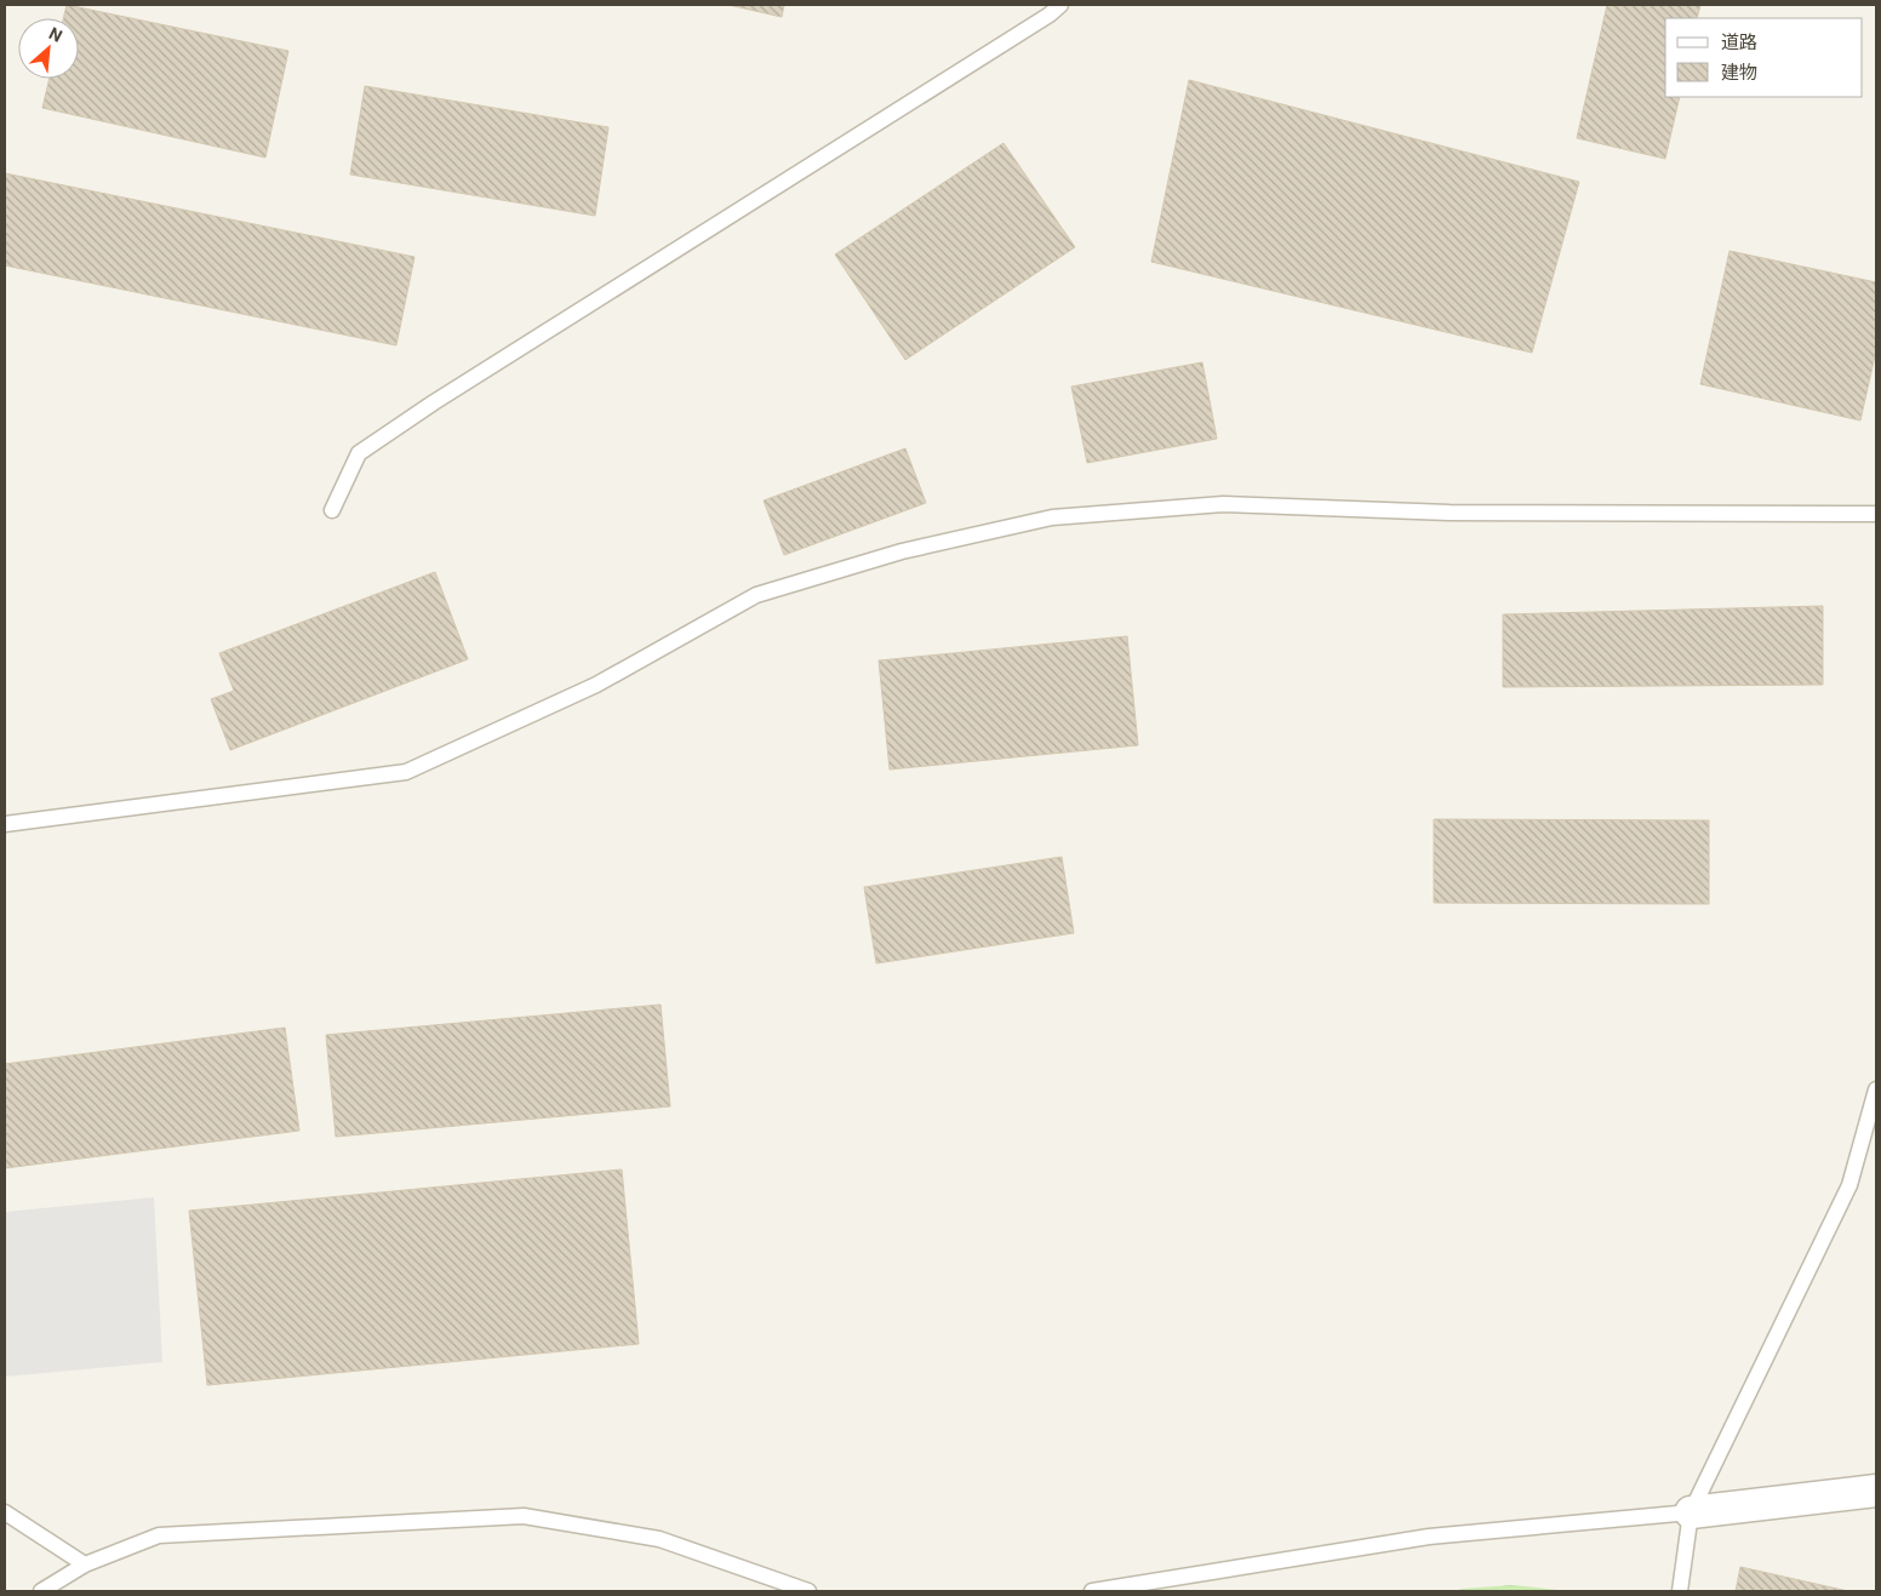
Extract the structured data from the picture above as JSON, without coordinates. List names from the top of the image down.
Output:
{
  "legend": ["道路", "建物"],
  "north": "top right"
}
